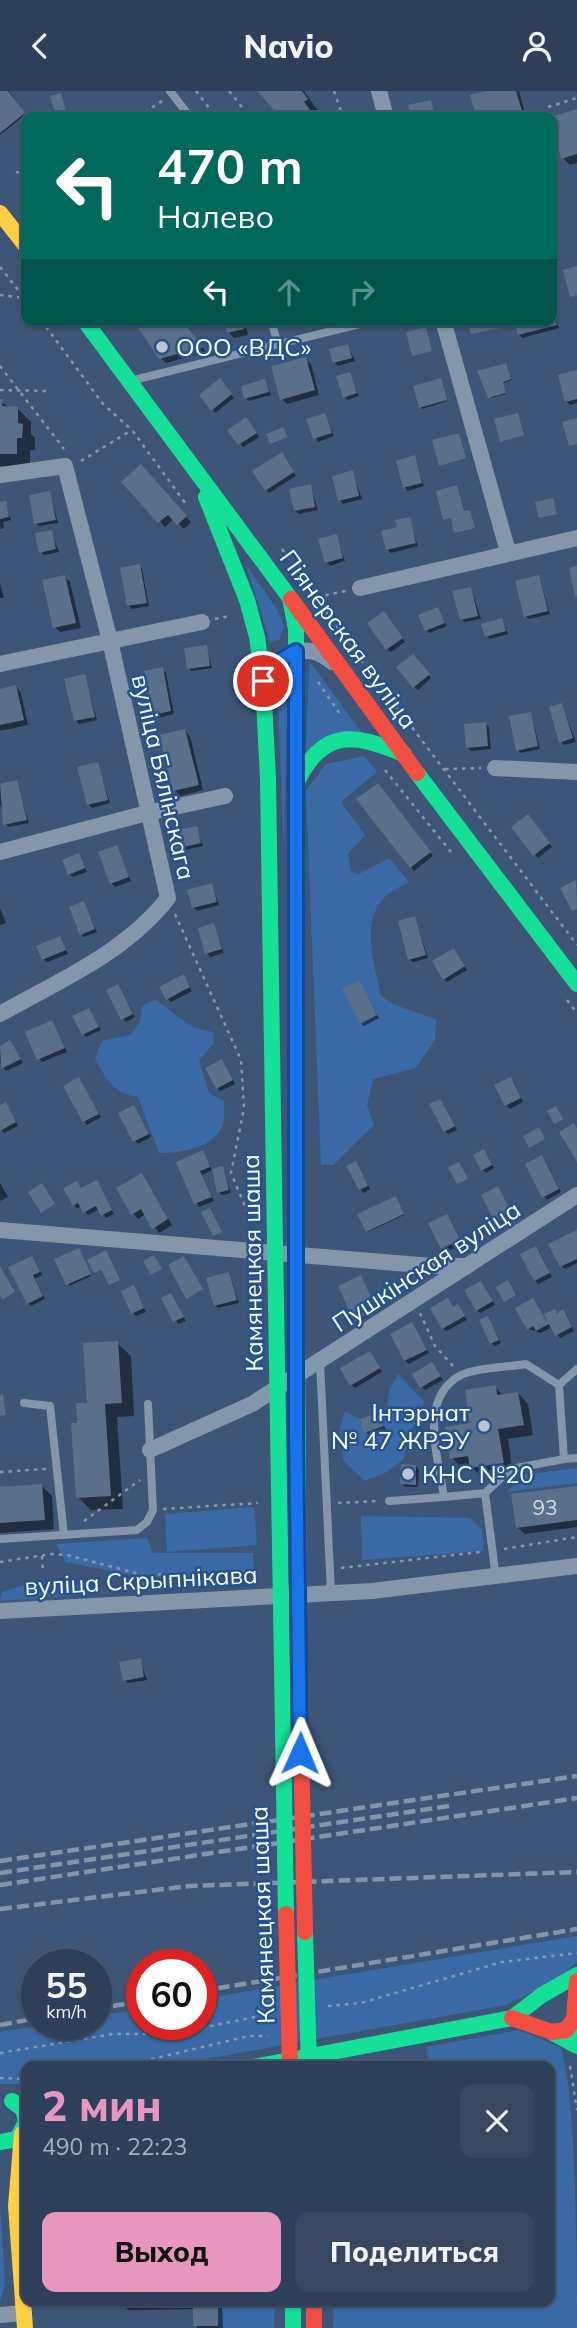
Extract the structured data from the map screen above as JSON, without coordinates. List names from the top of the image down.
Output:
{
  "streets": {
    "main road": ["Піянерская вуліца", "Камянецкая шаша"],
    "street": ["вуліца Бялінскага", "Пушкінская вуліца", "вуліца Скрыпнікава"]
  },
  "crossings": [
    ["Піянерская вуліца", "Камянецкая шаша"]
  ],
  "places": ["ООО «ВДС»", "Інтэрнат № 47 ЖРЭУ", "КНС №20"],
  "house_numbers": ["93"],
  "page": {
    "header": "Navio",
    "turn": ["470 m", "Налево"],
    "speed": "55 km/h",
    "limit": "60",
    "heading": ["2 мин", "490 m · 22:23"],
    "buttons": ["Выход", "Поделиться"]
  }
}
